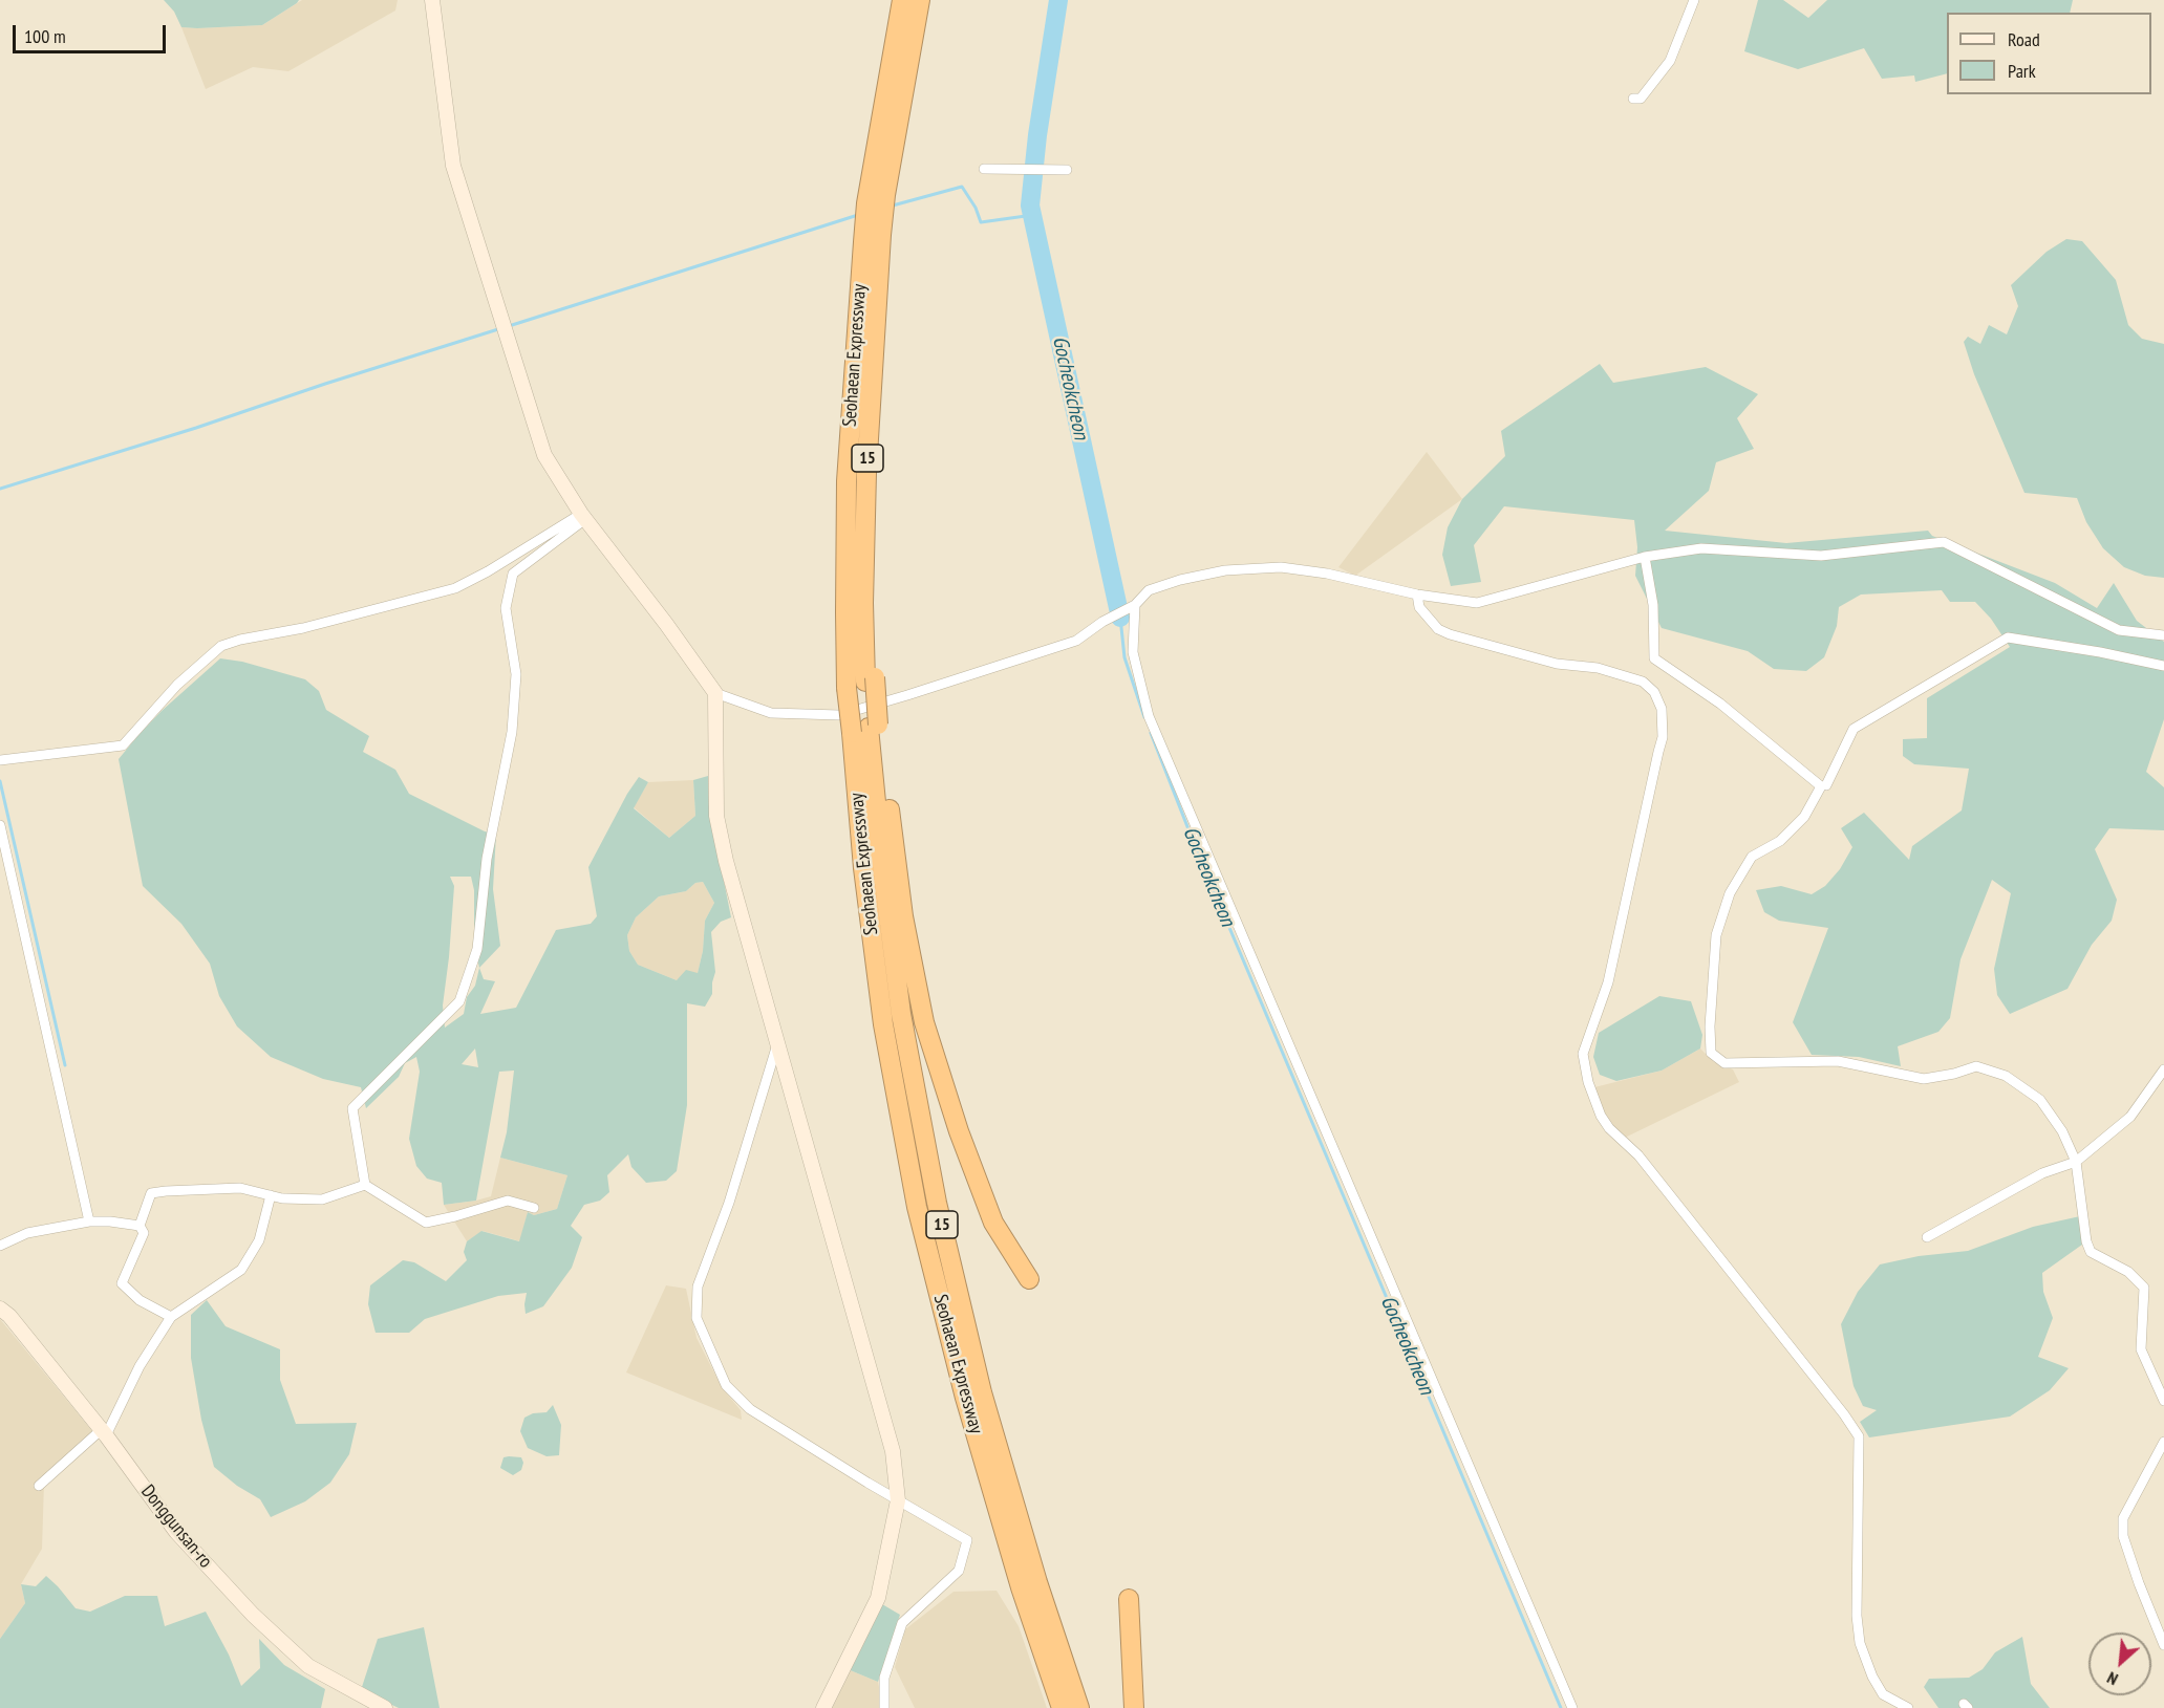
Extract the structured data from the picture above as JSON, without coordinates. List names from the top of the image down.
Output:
{
  "streets": {
    "highway": ["Seohaean Expressway", "15"],
    "street": ["Donggunsan-ro"]
  },
  "water": ["Gocheokcheon"],
  "legend": ["Road", "Park"],
  "scale_bar": "100 m",
  "north": "bottom left"
}
